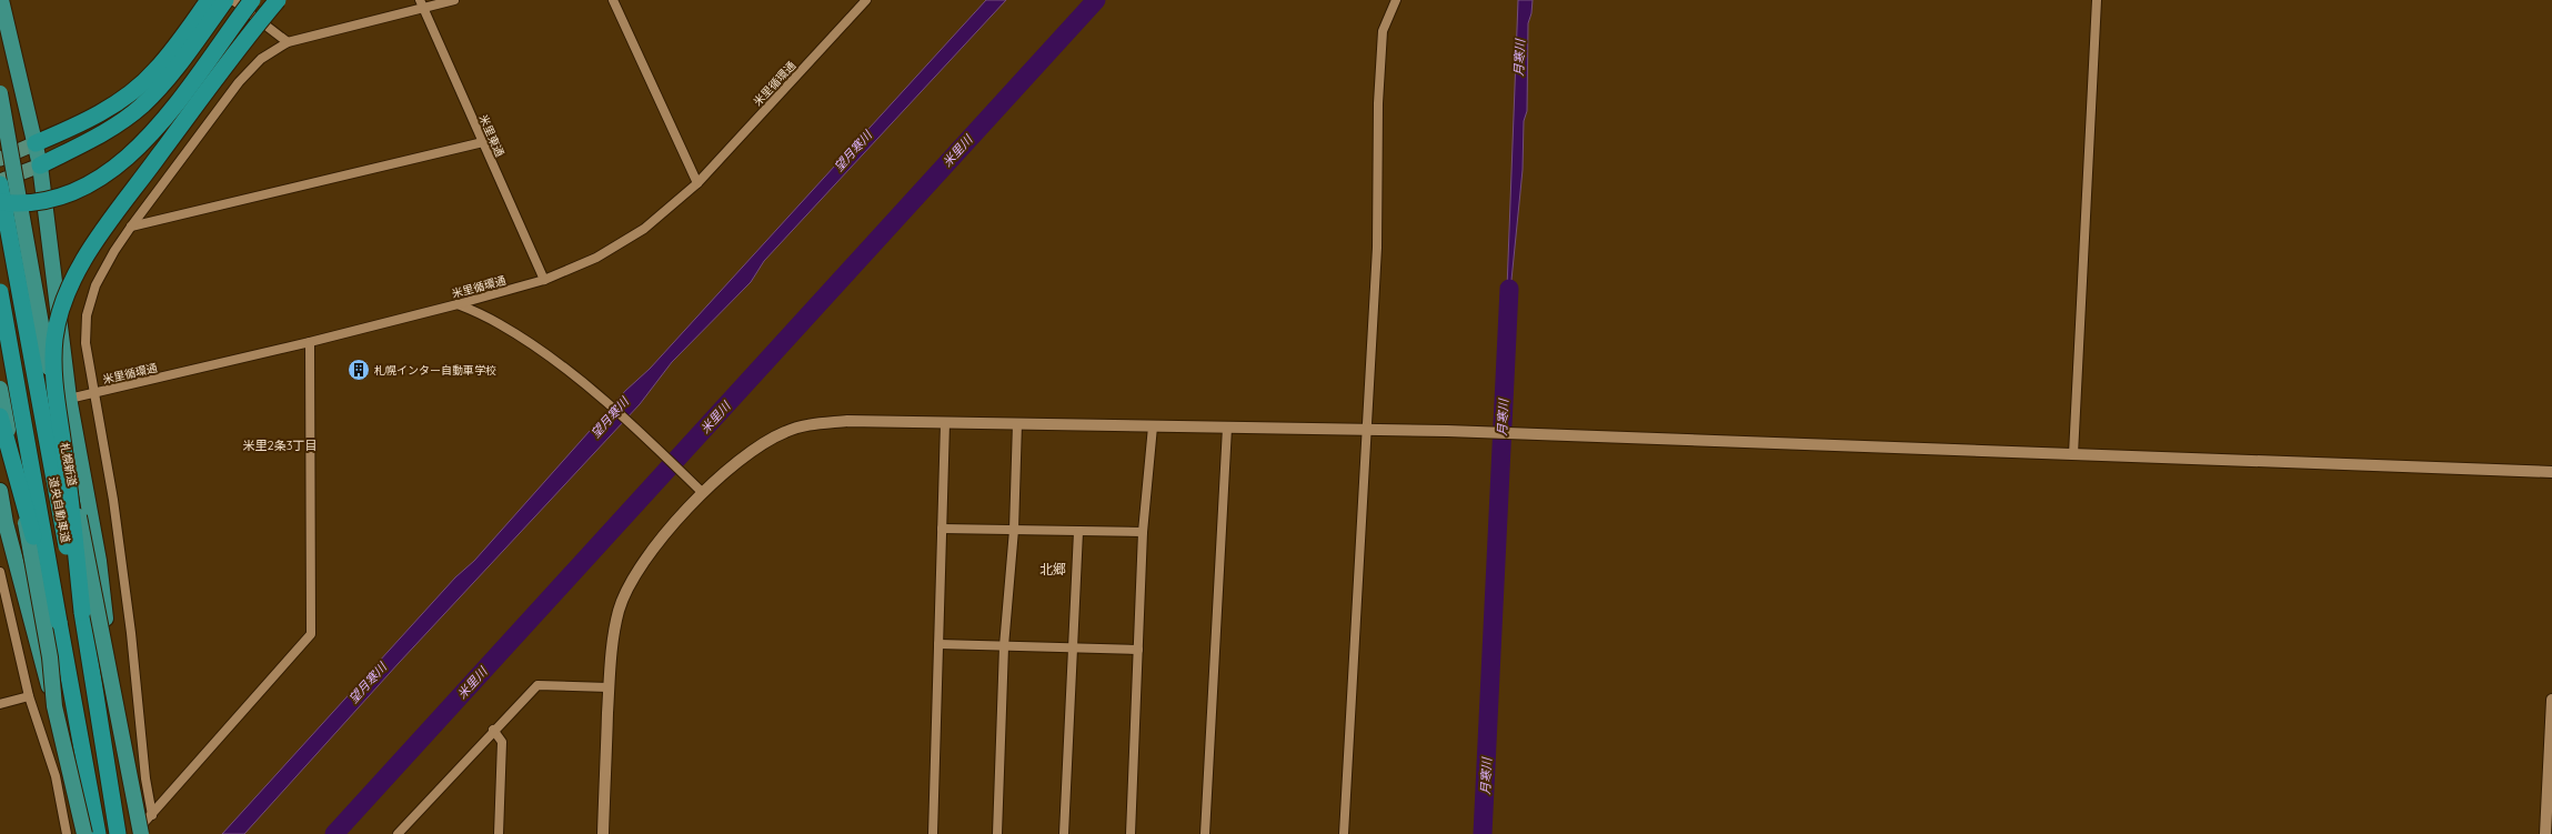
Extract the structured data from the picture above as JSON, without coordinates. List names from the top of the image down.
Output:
{
  "streets": {
    "highway": ["札幌新道", "道央自動車道"],
    "street": ["米里循環通", "米里東通"]
  },
  "crossings": [
    ["米里循環通", "米里東通"]
  ],
  "districts": ["米里2条3丁目", "北郷"],
  "water": ["月寒川", "望月寒川", "米里川"],
  "places": {
    "building": ["札幌インター自動車学校"]
  }
}
